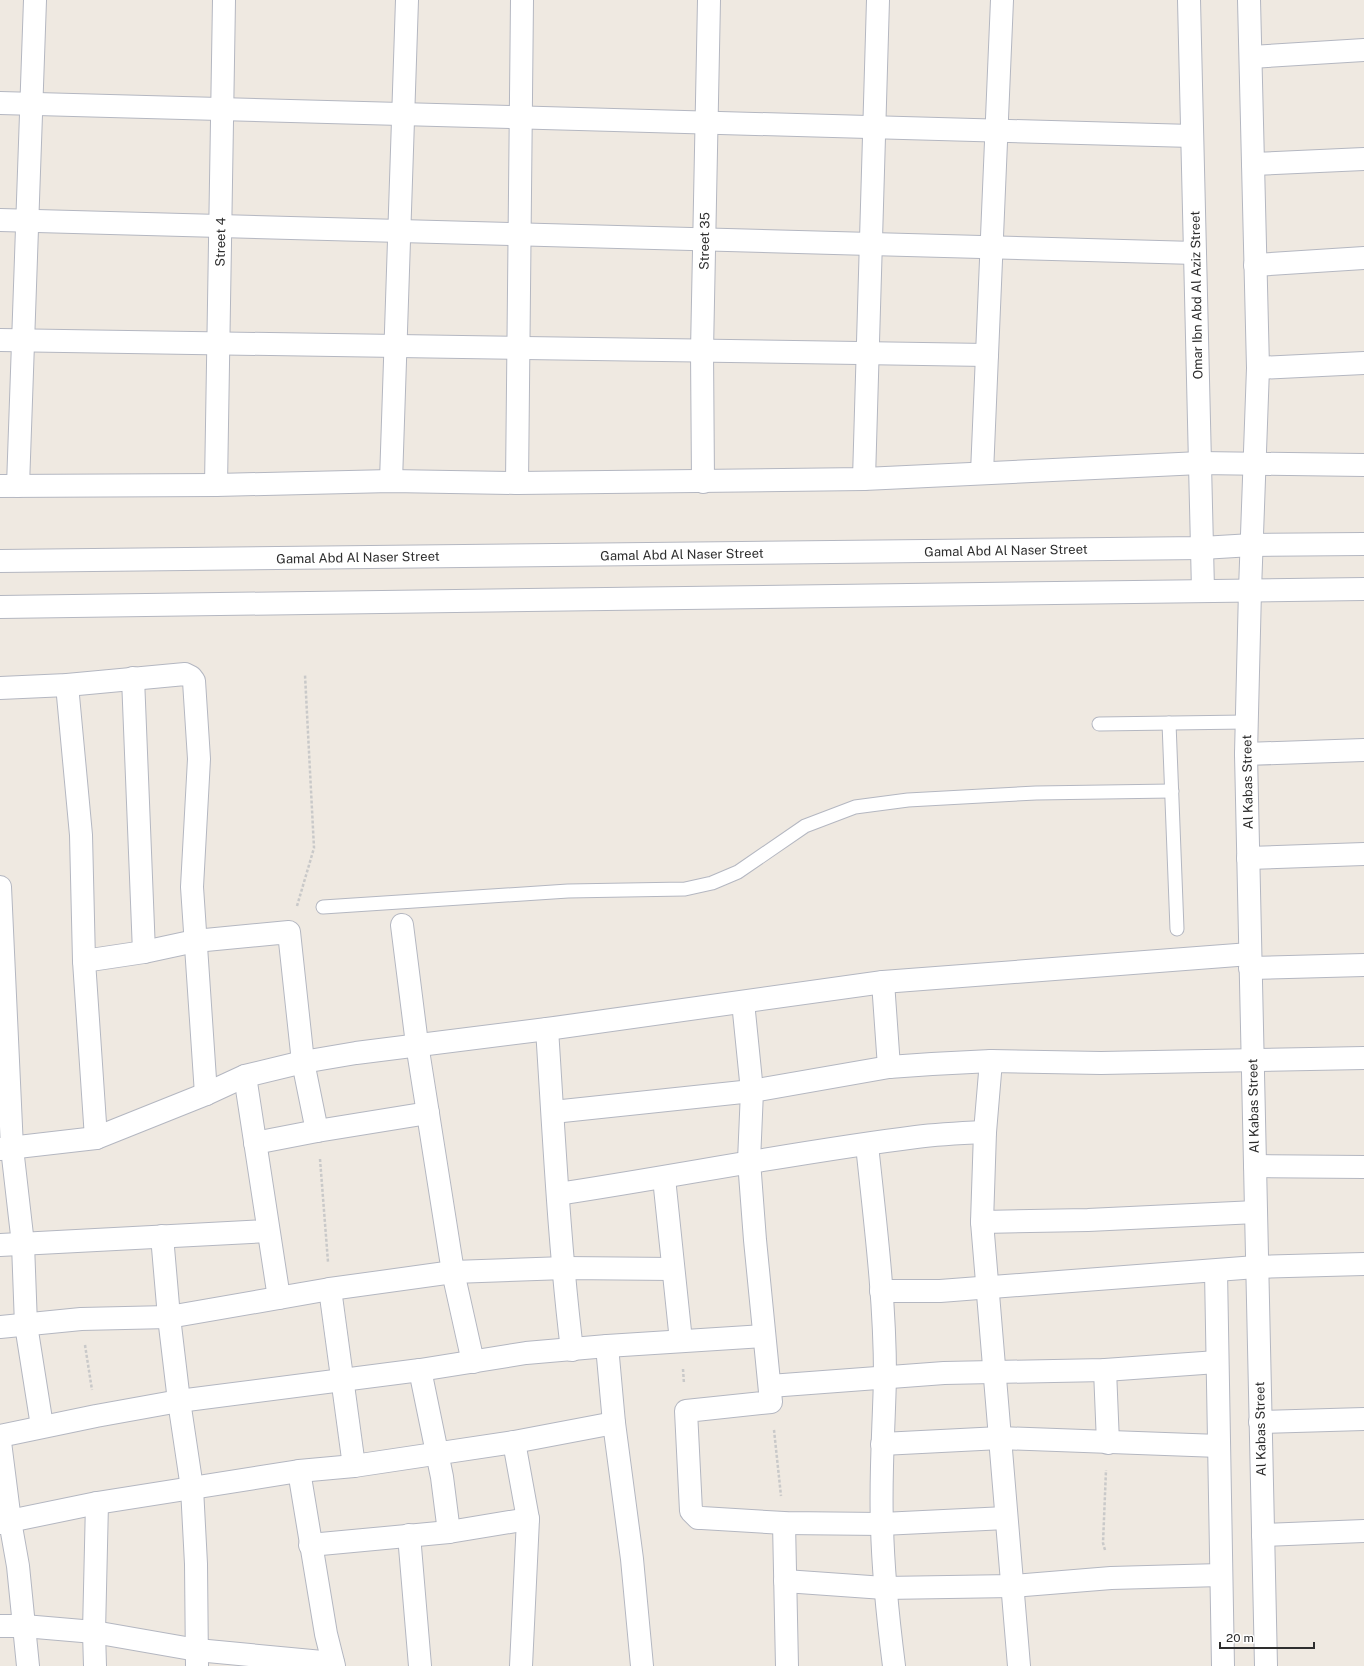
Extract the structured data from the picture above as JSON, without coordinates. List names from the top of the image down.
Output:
{
  "streets": {
    "street": [
      "Street 35",
      "Street 4",
      "Omar Ibn Abd Al Aziz Street",
      "Gamal Abd Al Naser Street",
      "Al Kabas Street"
    ]
  },
  "crossings": [
    ["Omar Ibn Abd Al Aziz Street", "Gamal Abd Al Naser Street"],
    ["Gamal Abd Al Naser Street", "Al Kabas Street"]
  ],
  "scale_bar": "20 m"
}
